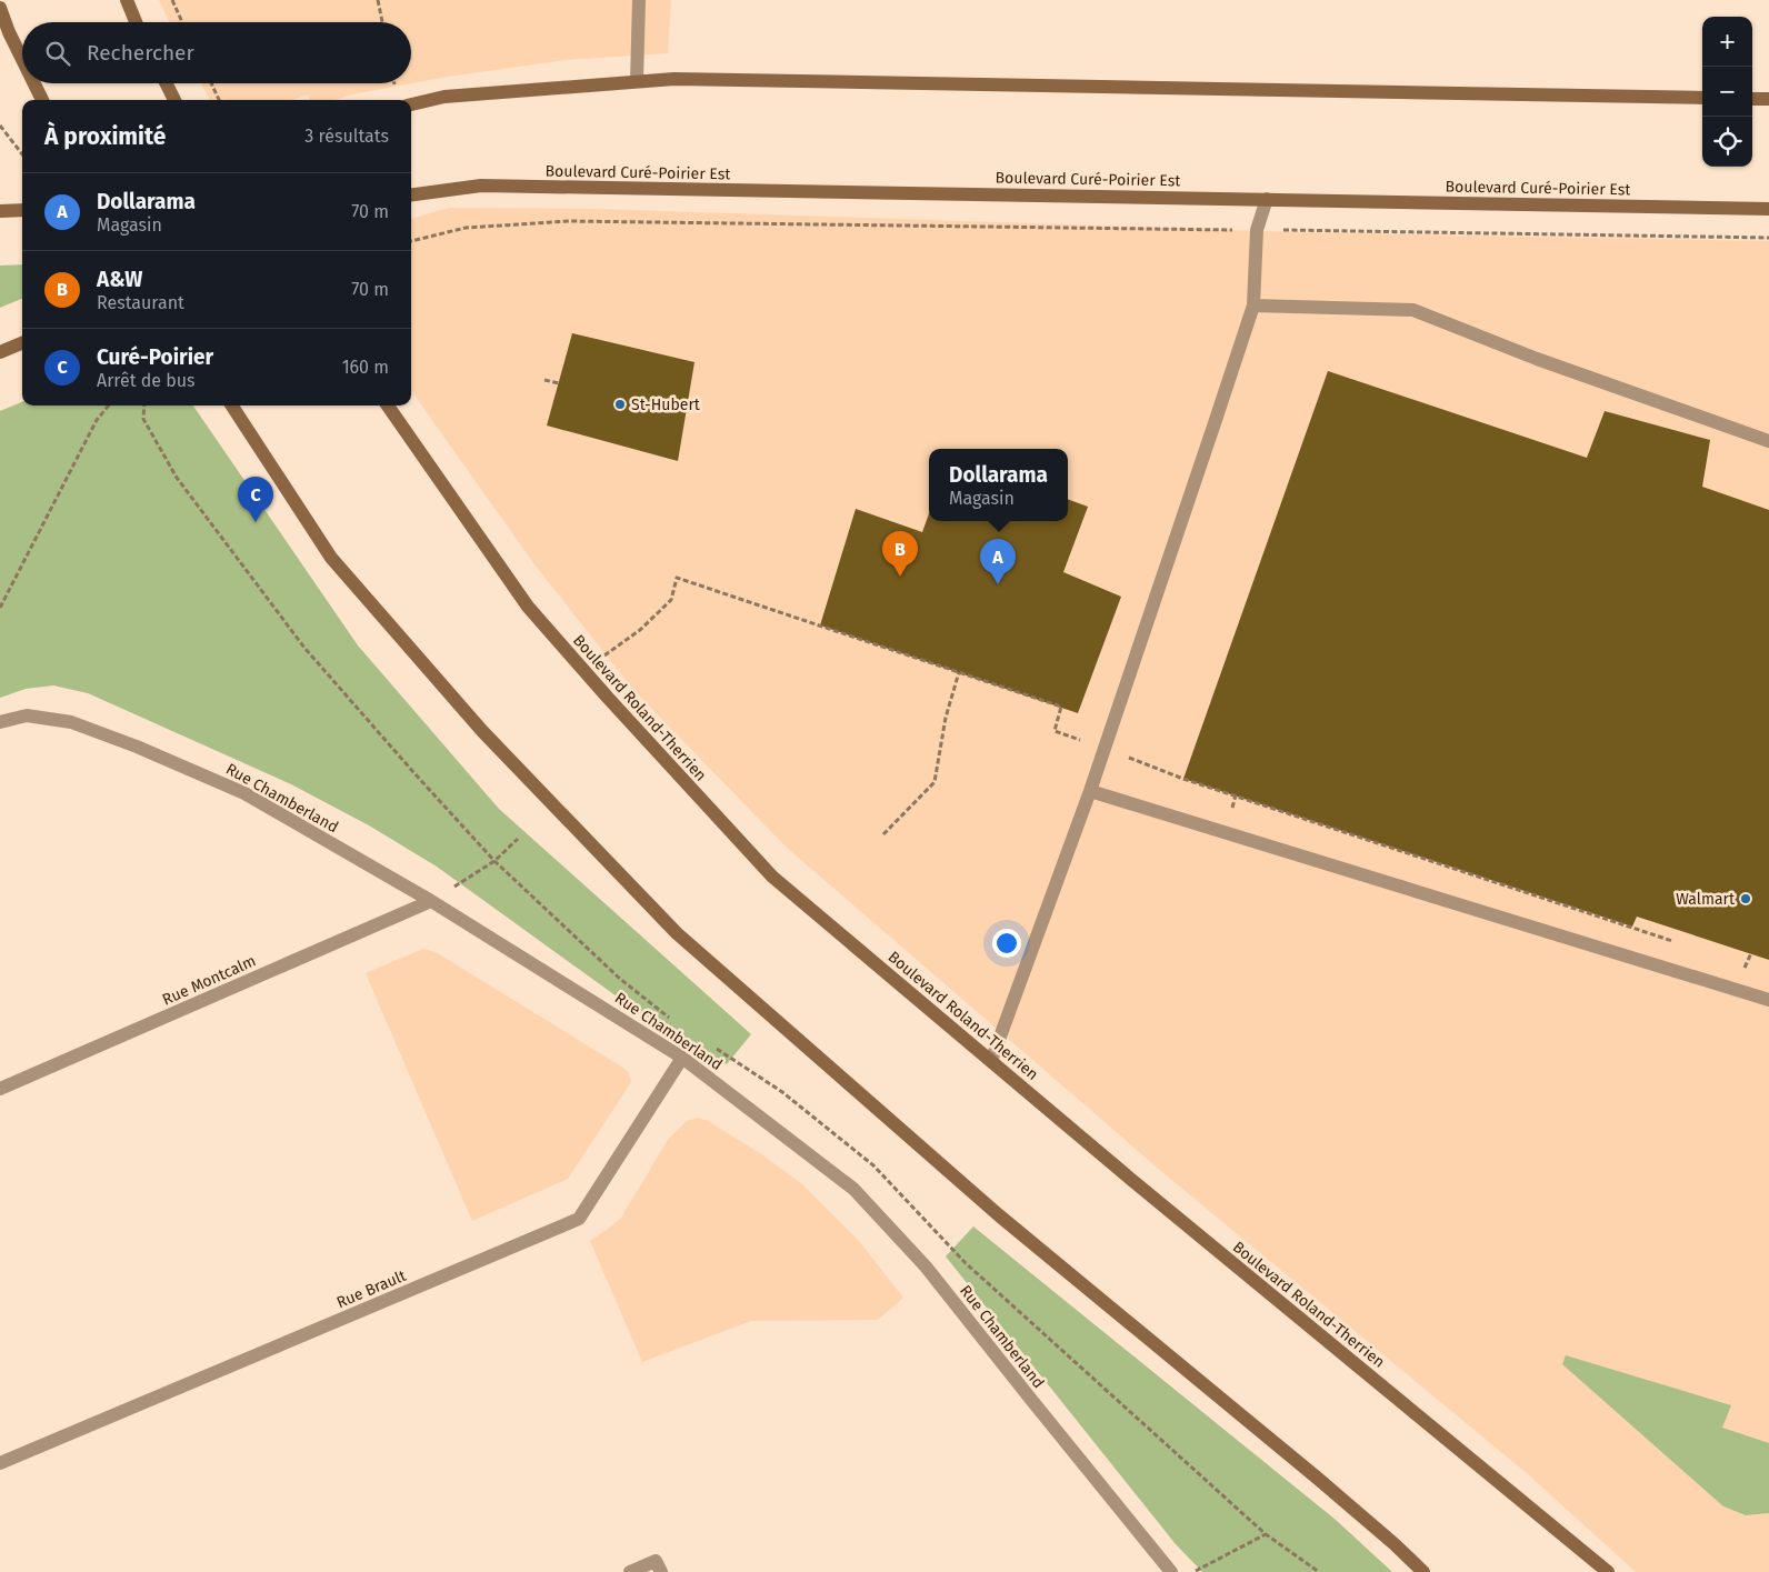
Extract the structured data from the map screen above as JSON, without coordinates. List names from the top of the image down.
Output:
{
  "streets": {
    "main road": ["Boulevard Curé-Poirier Est", "Boulevard Roland-Therrien"],
    "street": ["Rue Chamberland", "Rue Montcalm", "Rue Brault"]
  },
  "crossings": [
    ["Rue Chamberland", "Rue Montcalm"],
    ["Rue Chamberland", "Rue Brault"]
  ],
  "places": ["St-Hubert", "Walmart"],
  "page": {
    "map_buttons": ["+", "−"],
    "search": "Rechercher",
    "heading": ["À proximité", "3 résultats"],
    "list": [
      {
        "mark": "A",
        "name": "Dollarama",
        "note": "Magasin",
        "value": "70 m"
      },
      {
        "mark": "B",
        "name": "A&W",
        "note": "Restaurant",
        "value": "70 m"
      },
      {
        "mark": "C",
        "name": "Curé-Poirier",
        "note": "Arrêt de bus",
        "value": "160 m"
      }
    ],
    "popup": ["Dollarama", "Magasin"],
    "pins": ["C", "B", "A"]
  }
}
